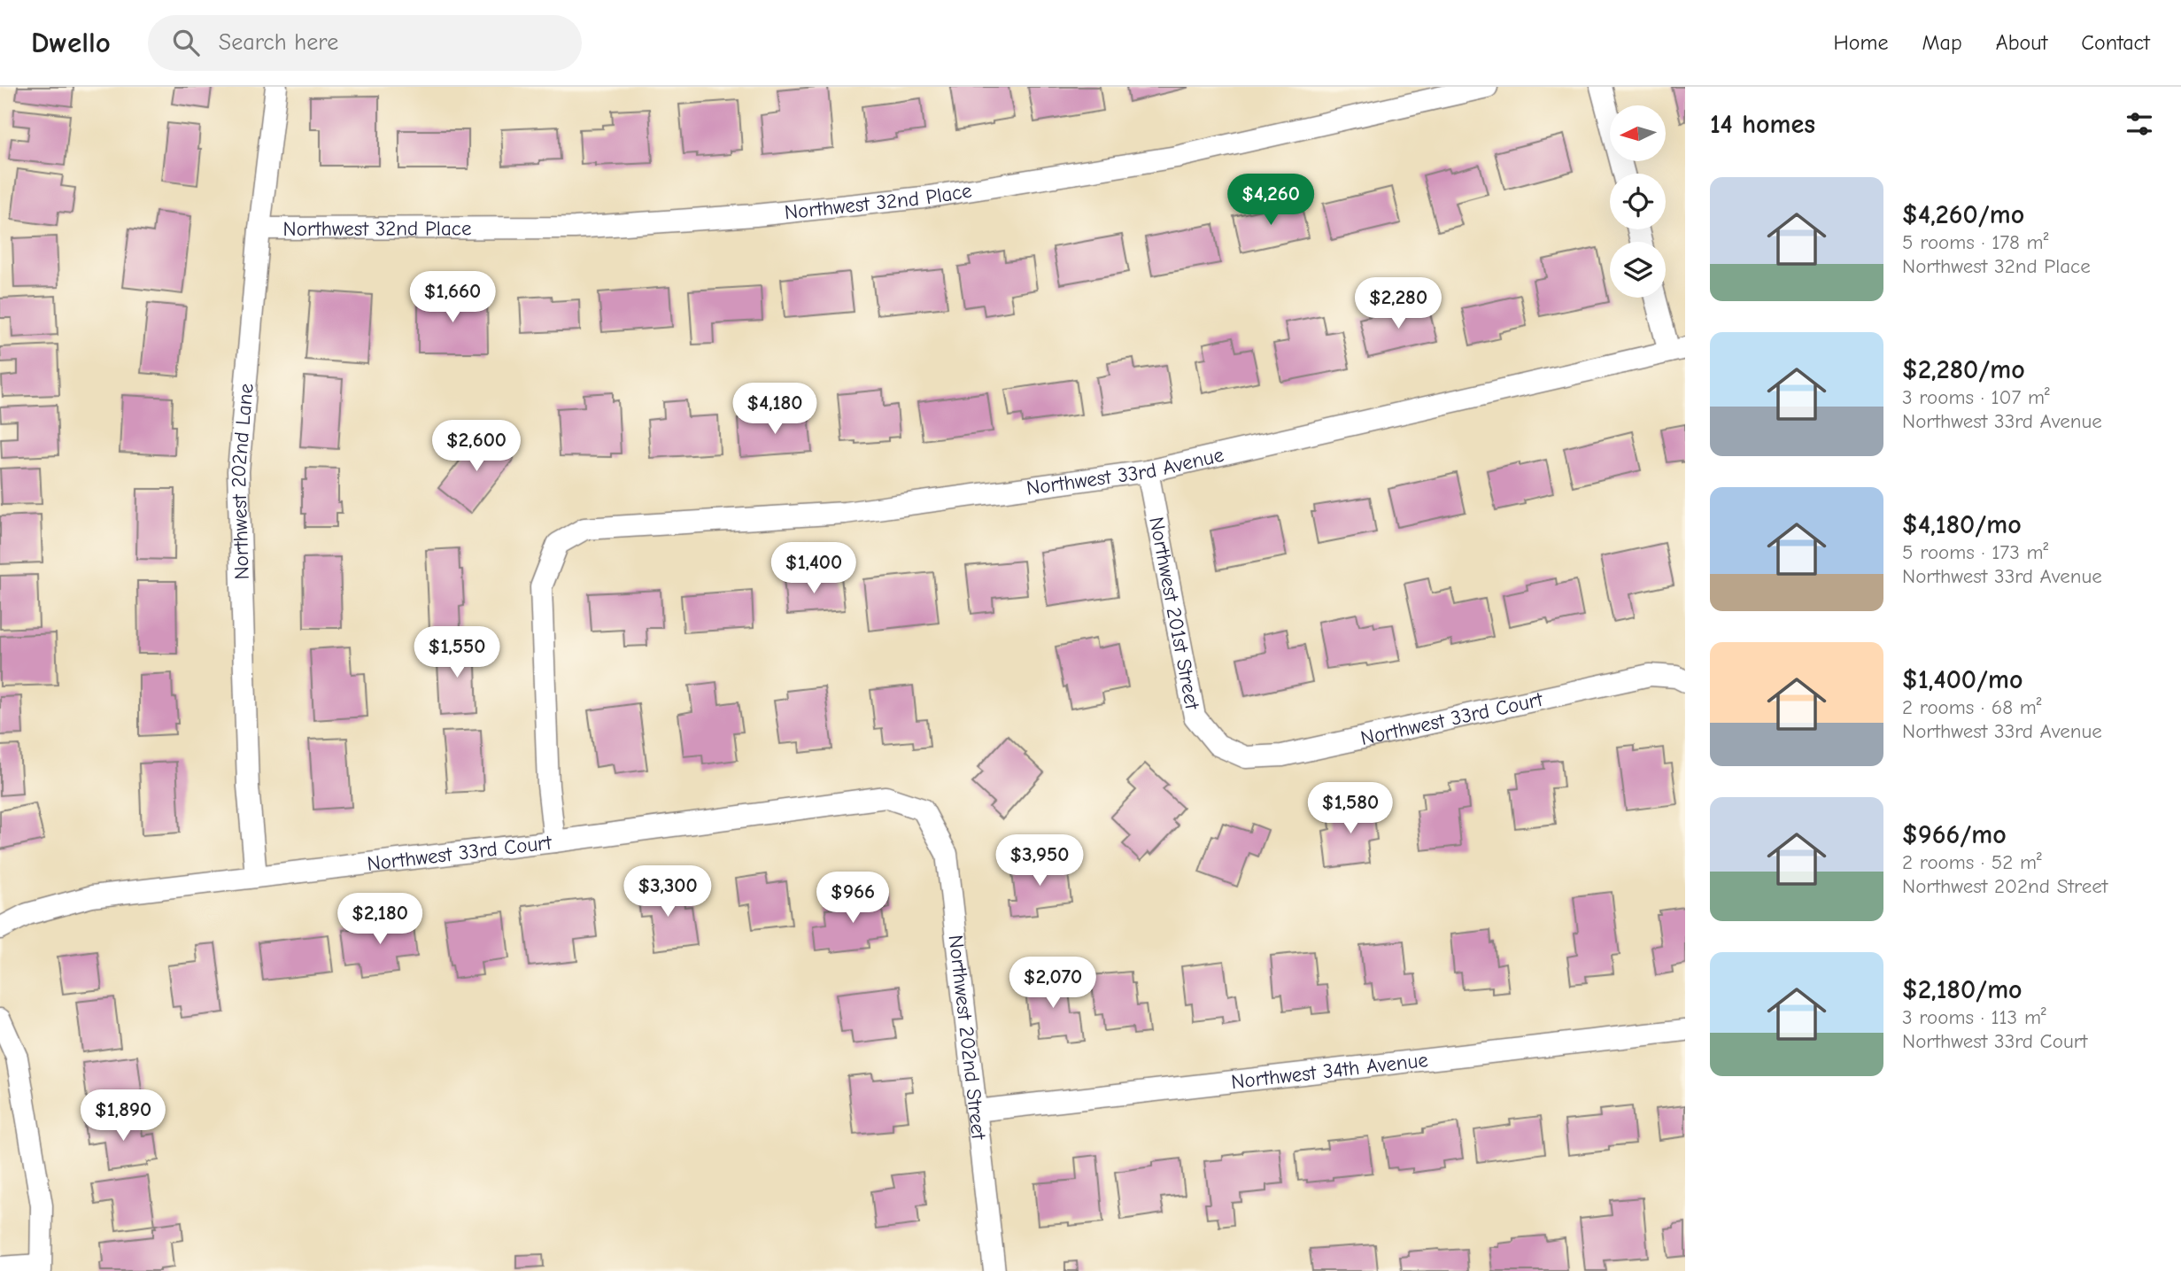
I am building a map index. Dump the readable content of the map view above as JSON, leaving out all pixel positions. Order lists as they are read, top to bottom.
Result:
{
  "streets": {
    "street": [
      "Northwest 32nd Place",
      "Northwest 33rd Avenue",
      "Northwest 202nd Lane",
      "Northwest 201st Street",
      "Northwest 33rd Court",
      "Northwest 202nd Street",
      "Northwest 34th Avenue"
    ]
  },
  "crossings": [
    ["Northwest 32nd Place", "Northwest 202nd Lane"],
    ["Northwest 33rd Avenue", "Northwest 201st Street"],
    ["Northwest 33rd Avenue", "Northwest 33rd Court"],
    ["Northwest 202nd Lane", "Northwest 33rd Court"],
    ["Northwest 201st Street", "Northwest 33rd Court"],
    ["Northwest 33rd Court", "Northwest 202nd Street"],
    ["Northwest 202nd Street", "Northwest 34th Avenue"]
  ],
  "north": "left",
  "page": {
    "header": "Dwello",
    "search": "Search here",
    "nav": [
      "Home",
      "Map",
      "About",
      "Contact"
    ],
    "heading": "14 homes",
    "list": [
      {
        "name": "$4,260/mo",
        "note": "5 rooms · 178 m² · Northwest 32nd Place"
      },
      {
        "name": "$2,280/mo",
        "note": "3 rooms · 107 m² · Northwest 33rd Avenue"
      },
      {
        "name": "$4,180/mo",
        "note": "5 rooms · 173 m² · Northwest 33rd Avenue"
      },
      {
        "name": "$1,400/mo",
        "note": "2 rooms · 68 m² · Northwest 33rd Avenue"
      },
      {
        "name": "$966/mo",
        "note": "2 rooms · 52 m² · Northwest 202nd Street"
      },
      {
        "name": "$2,180/mo",
        "note": "3 rooms · 113 m² · Northwest 33rd Court"
      }
    ],
    "price": [
      "$4,260",
      "$1,660",
      "$2,280",
      "$4,180",
      "$2,600",
      "$1,400",
      "$1,550",
      "$1,580",
      "$3,950",
      "$3,300",
      "$966",
      "$2,180",
      "$2,070",
      "$1,890"
    ]
  }
}
